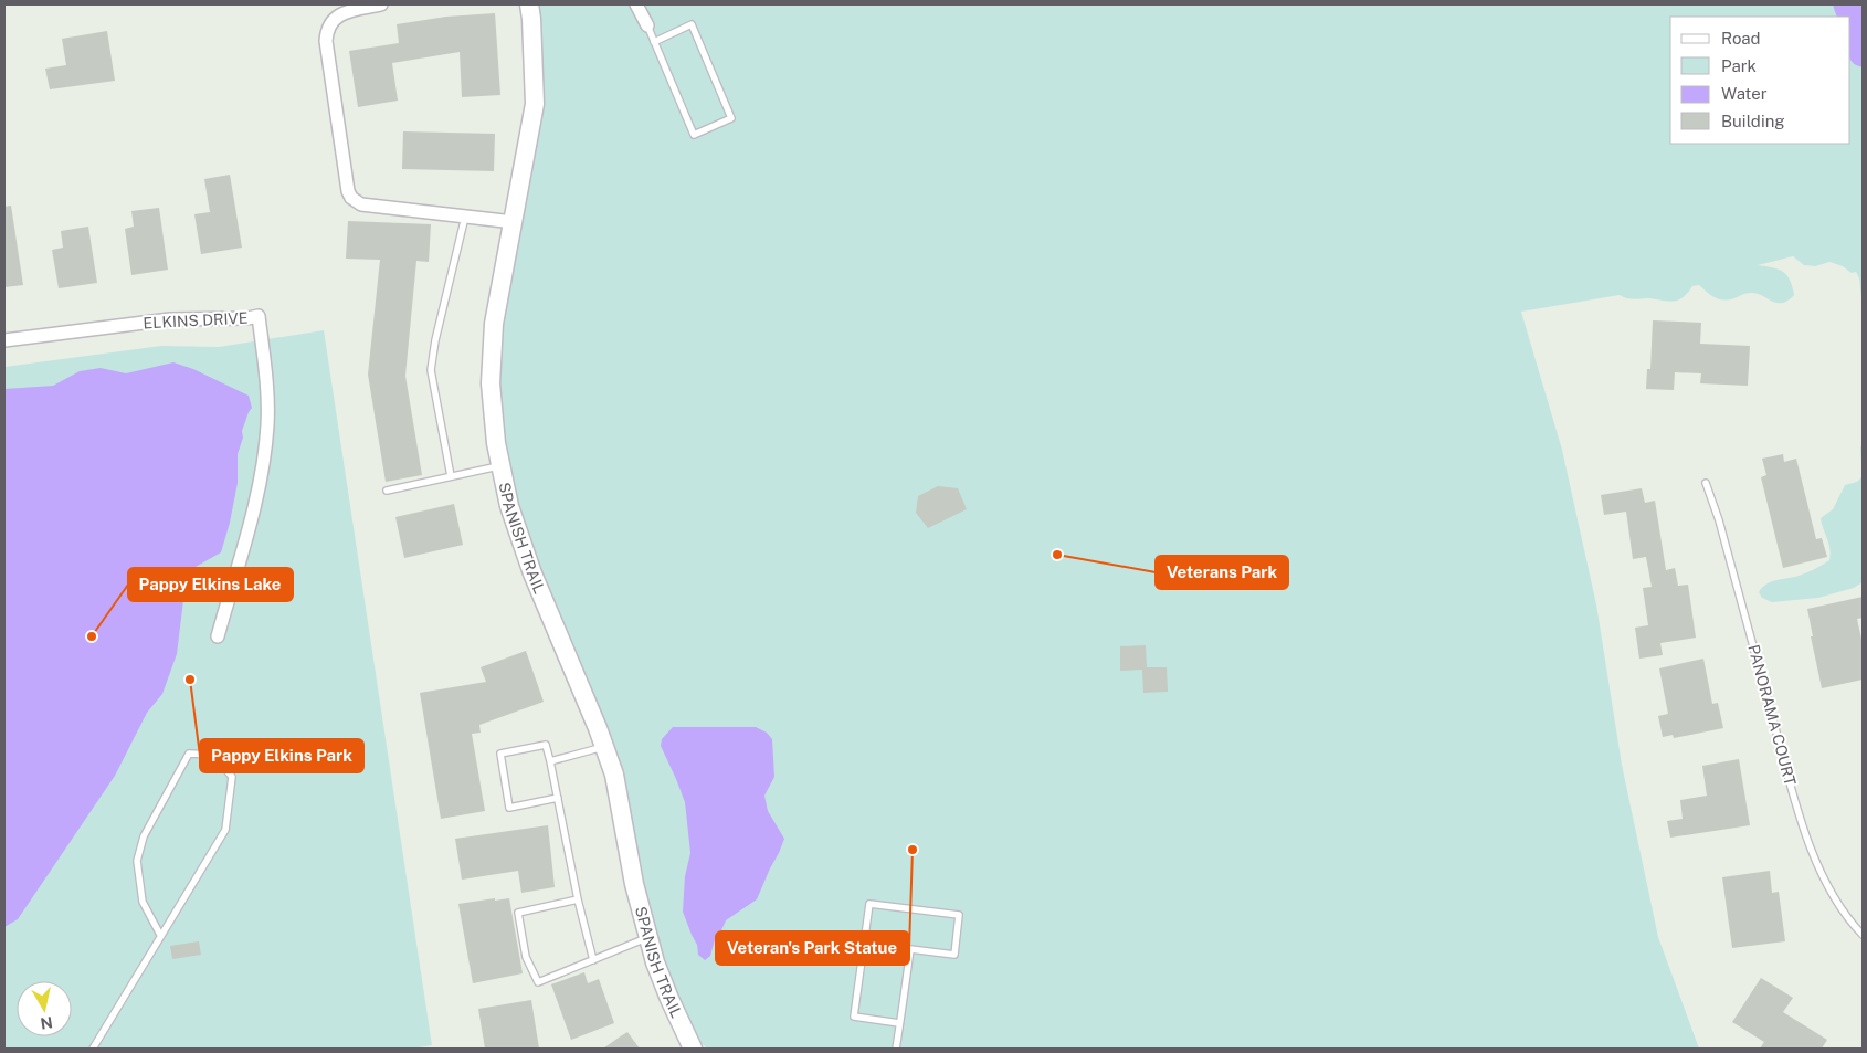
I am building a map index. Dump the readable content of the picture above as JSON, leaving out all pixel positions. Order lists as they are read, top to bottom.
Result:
{
  "streets": {
    "street": ["ELKINS DRIVE", "SPANISH TRAIL"],
    "lane": ["PANORAMA COURT"]
  },
  "places": [
    "Veterans Park",
    "Pappy Elkins Lake",
    "Pappy Elkins Park",
    "Veteran's Park Statue"
  ],
  "legend": [
    "Road",
    "Park",
    "Water",
    "Building"
  ],
  "north": "bottom"
}
